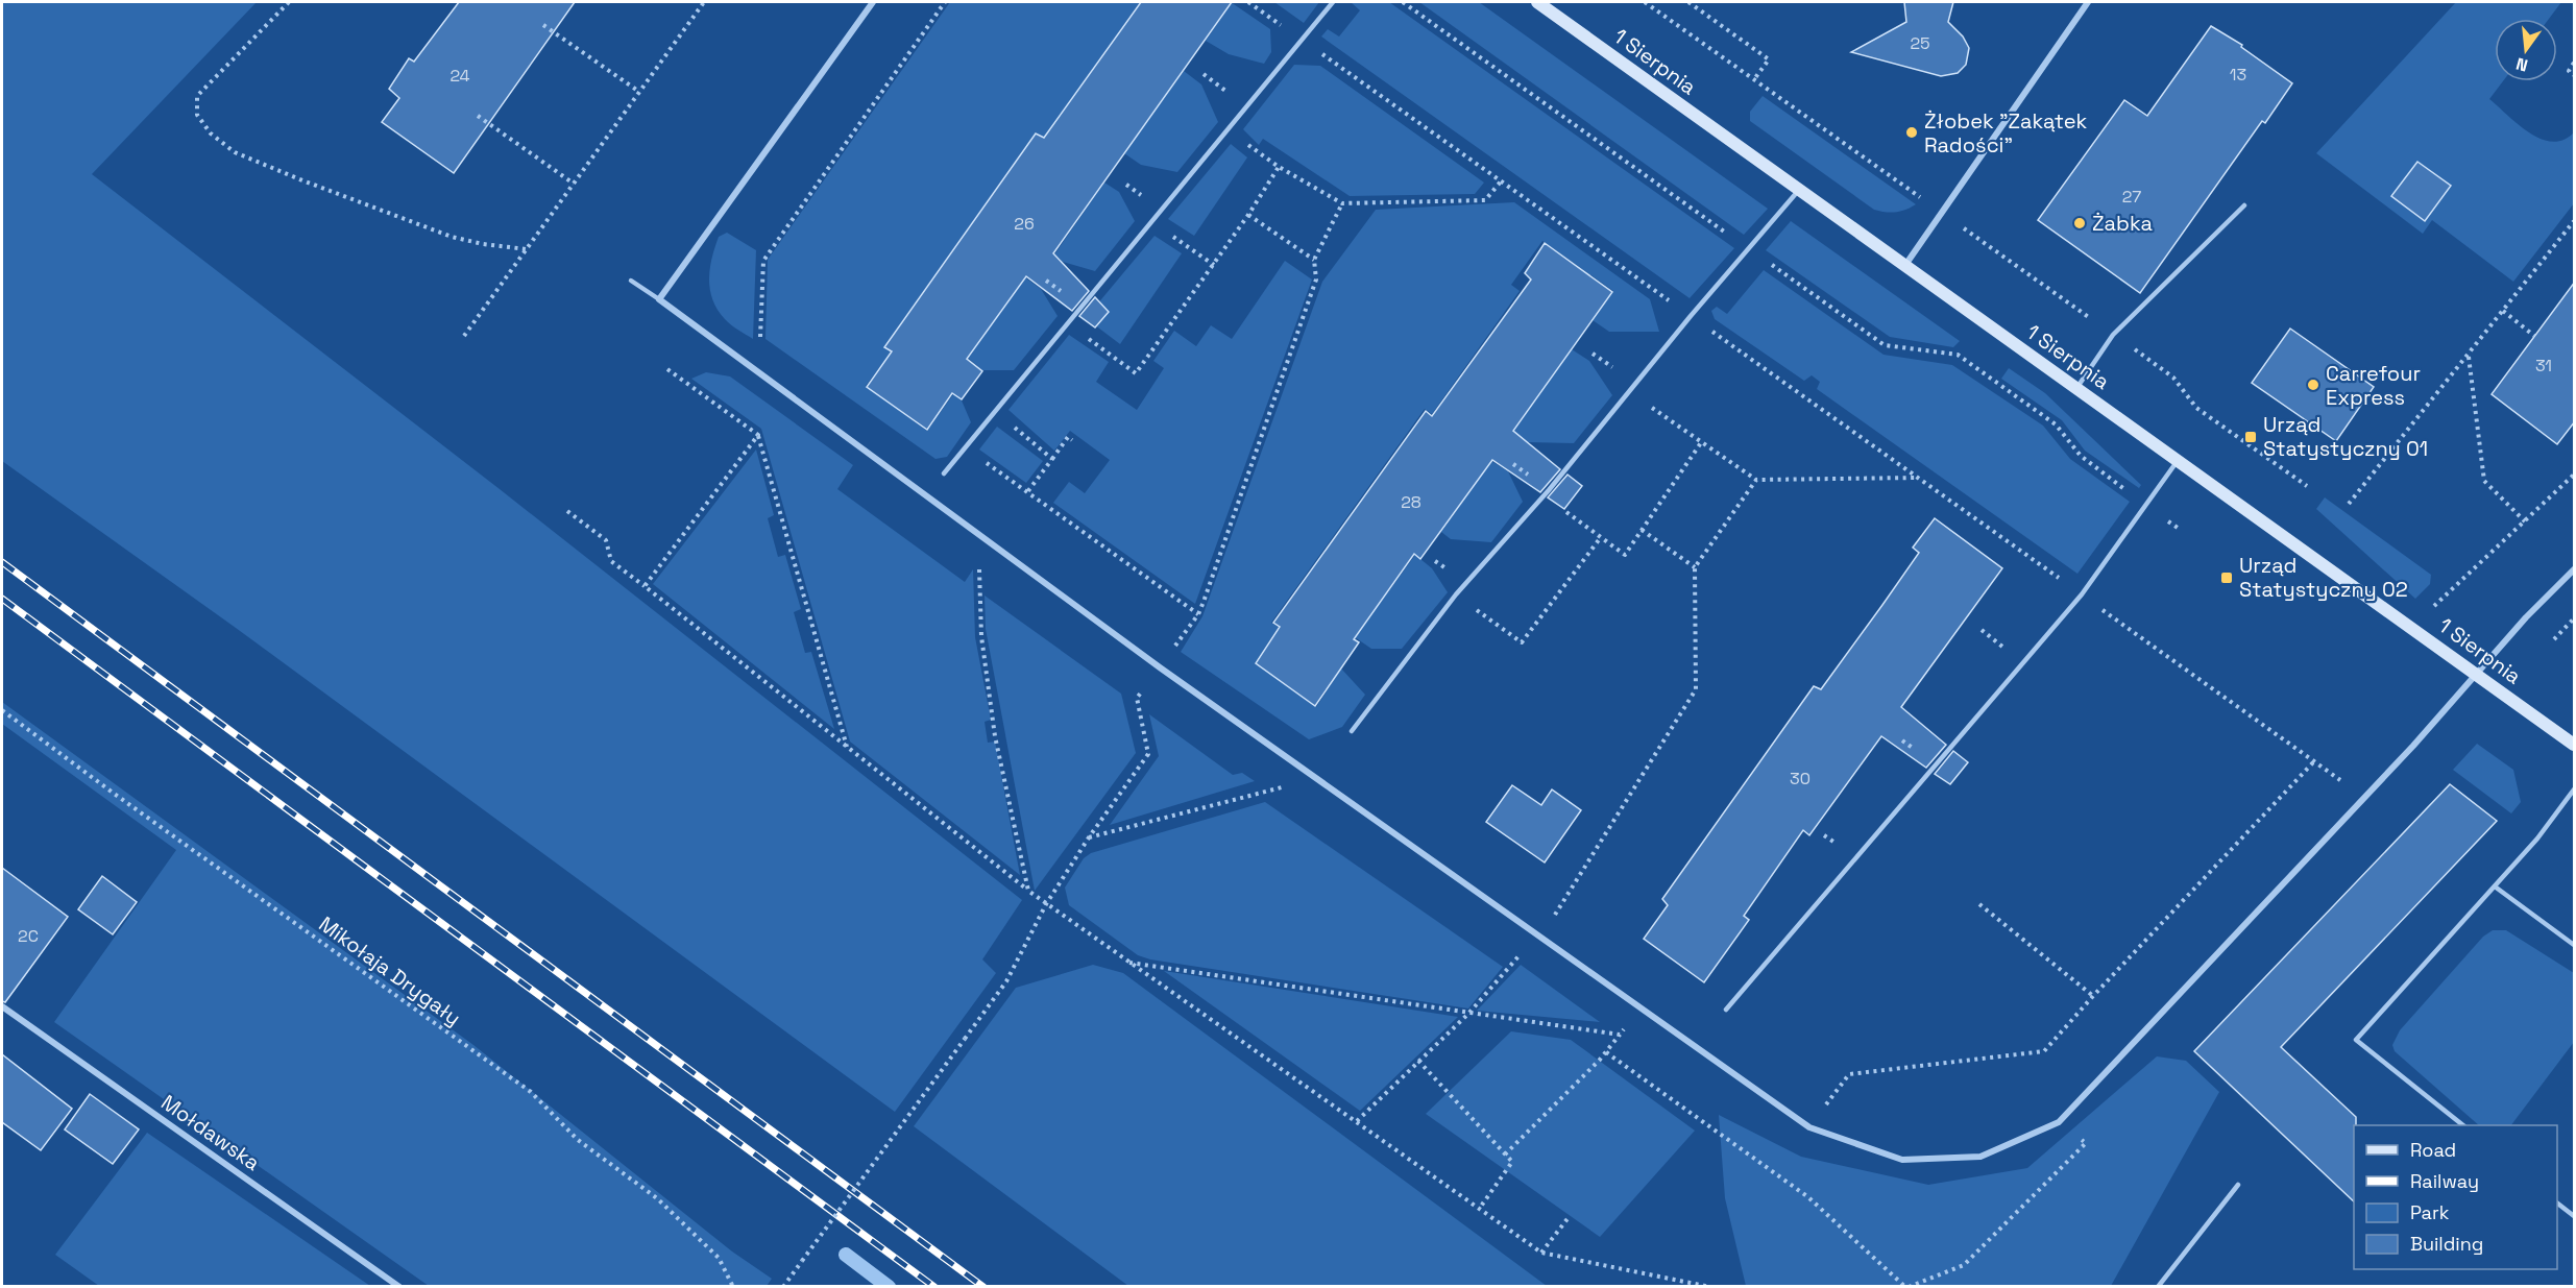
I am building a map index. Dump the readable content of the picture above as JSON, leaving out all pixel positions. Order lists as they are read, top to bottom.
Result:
{
  "streets": {
    "street": ["1 Sierpnia", "Mołdawska"],
    "path": ["Mikołaja Drygały"]
  },
  "places": {
    "other": ["Żłobek \"Zakątek Radości\"", "Żabka", "Carrefour Express"],
    "transit": ["Urząd Statystyczny 01", "Urząd Statystyczny 02"]
  },
  "house_numbers": [
    "25",
    "13",
    "24",
    "27",
    "26",
    "31",
    "28",
    "30",
    "2C"
  ],
  "legend": [
    "Road",
    "Railway",
    "Park",
    "Building"
  ],
  "north": "bottom"
}
